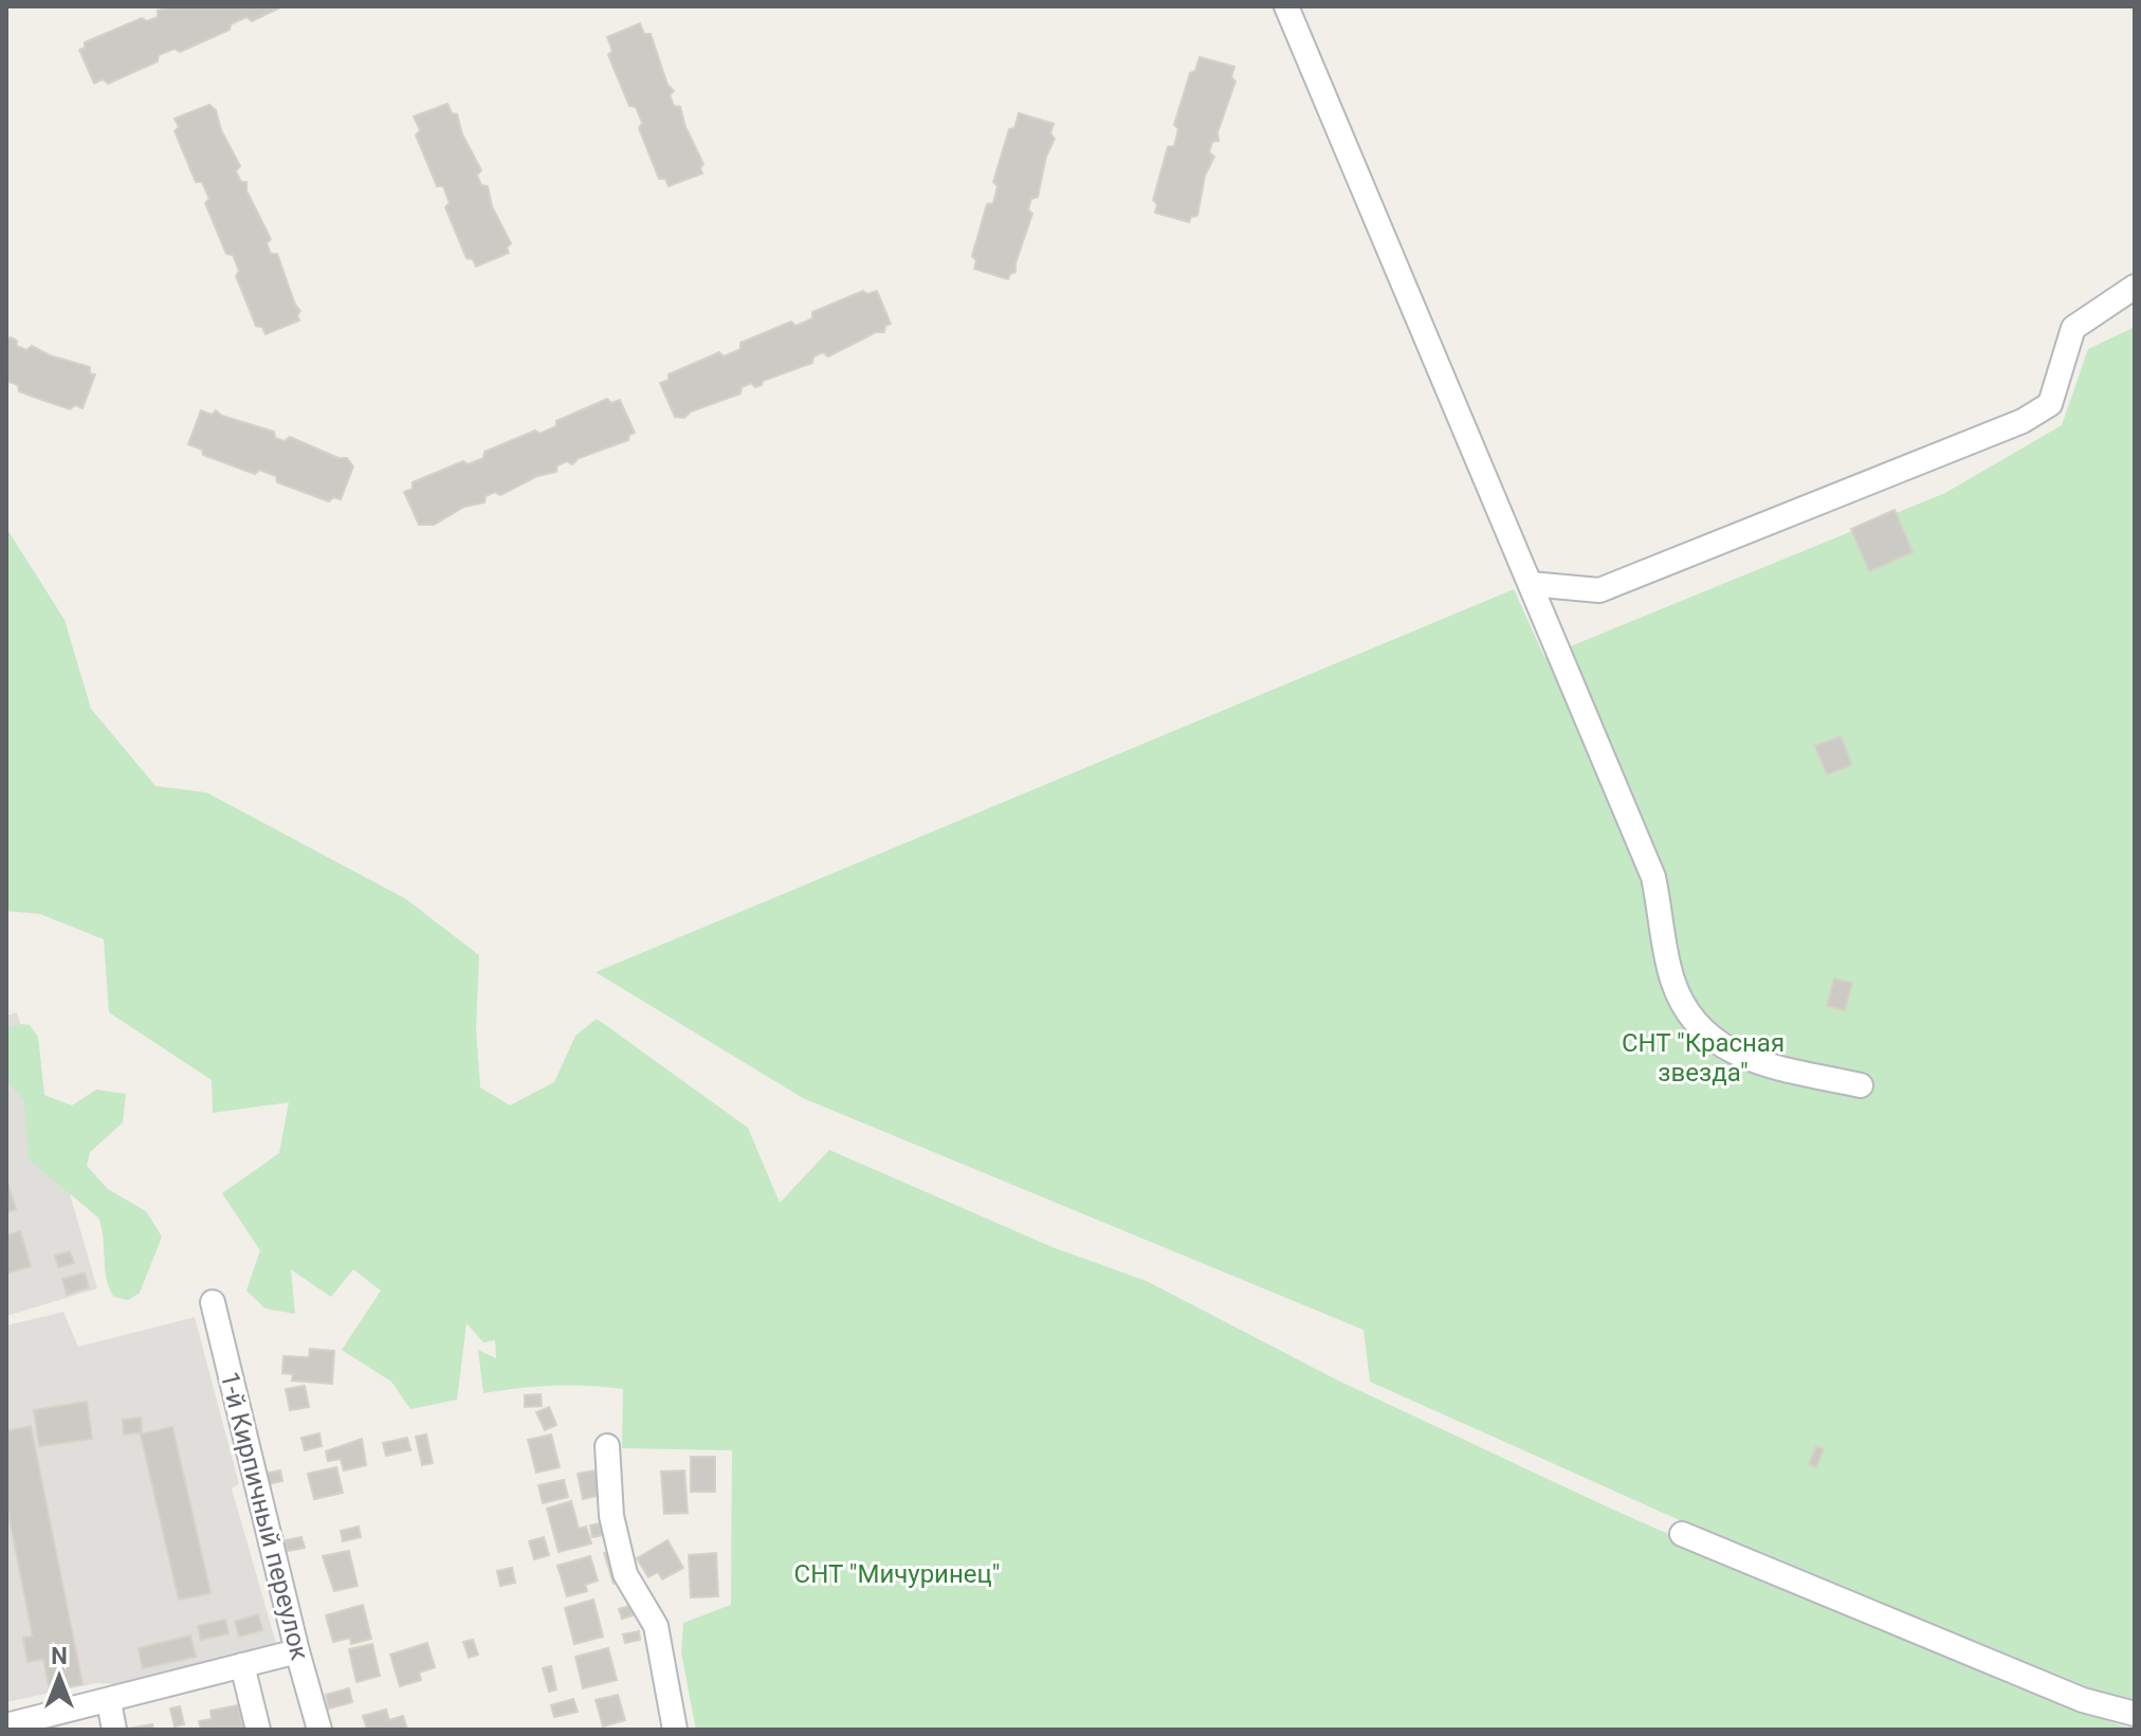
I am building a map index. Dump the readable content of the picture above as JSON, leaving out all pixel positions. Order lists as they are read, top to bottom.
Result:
{
  "streets": {
    "street": ["1-й Кирпичный переулок"]
  },
  "parks": ["СНТ \"Красная звезда\"", "СНТ \"Мичуринец\""],
  "north": "top"
}
